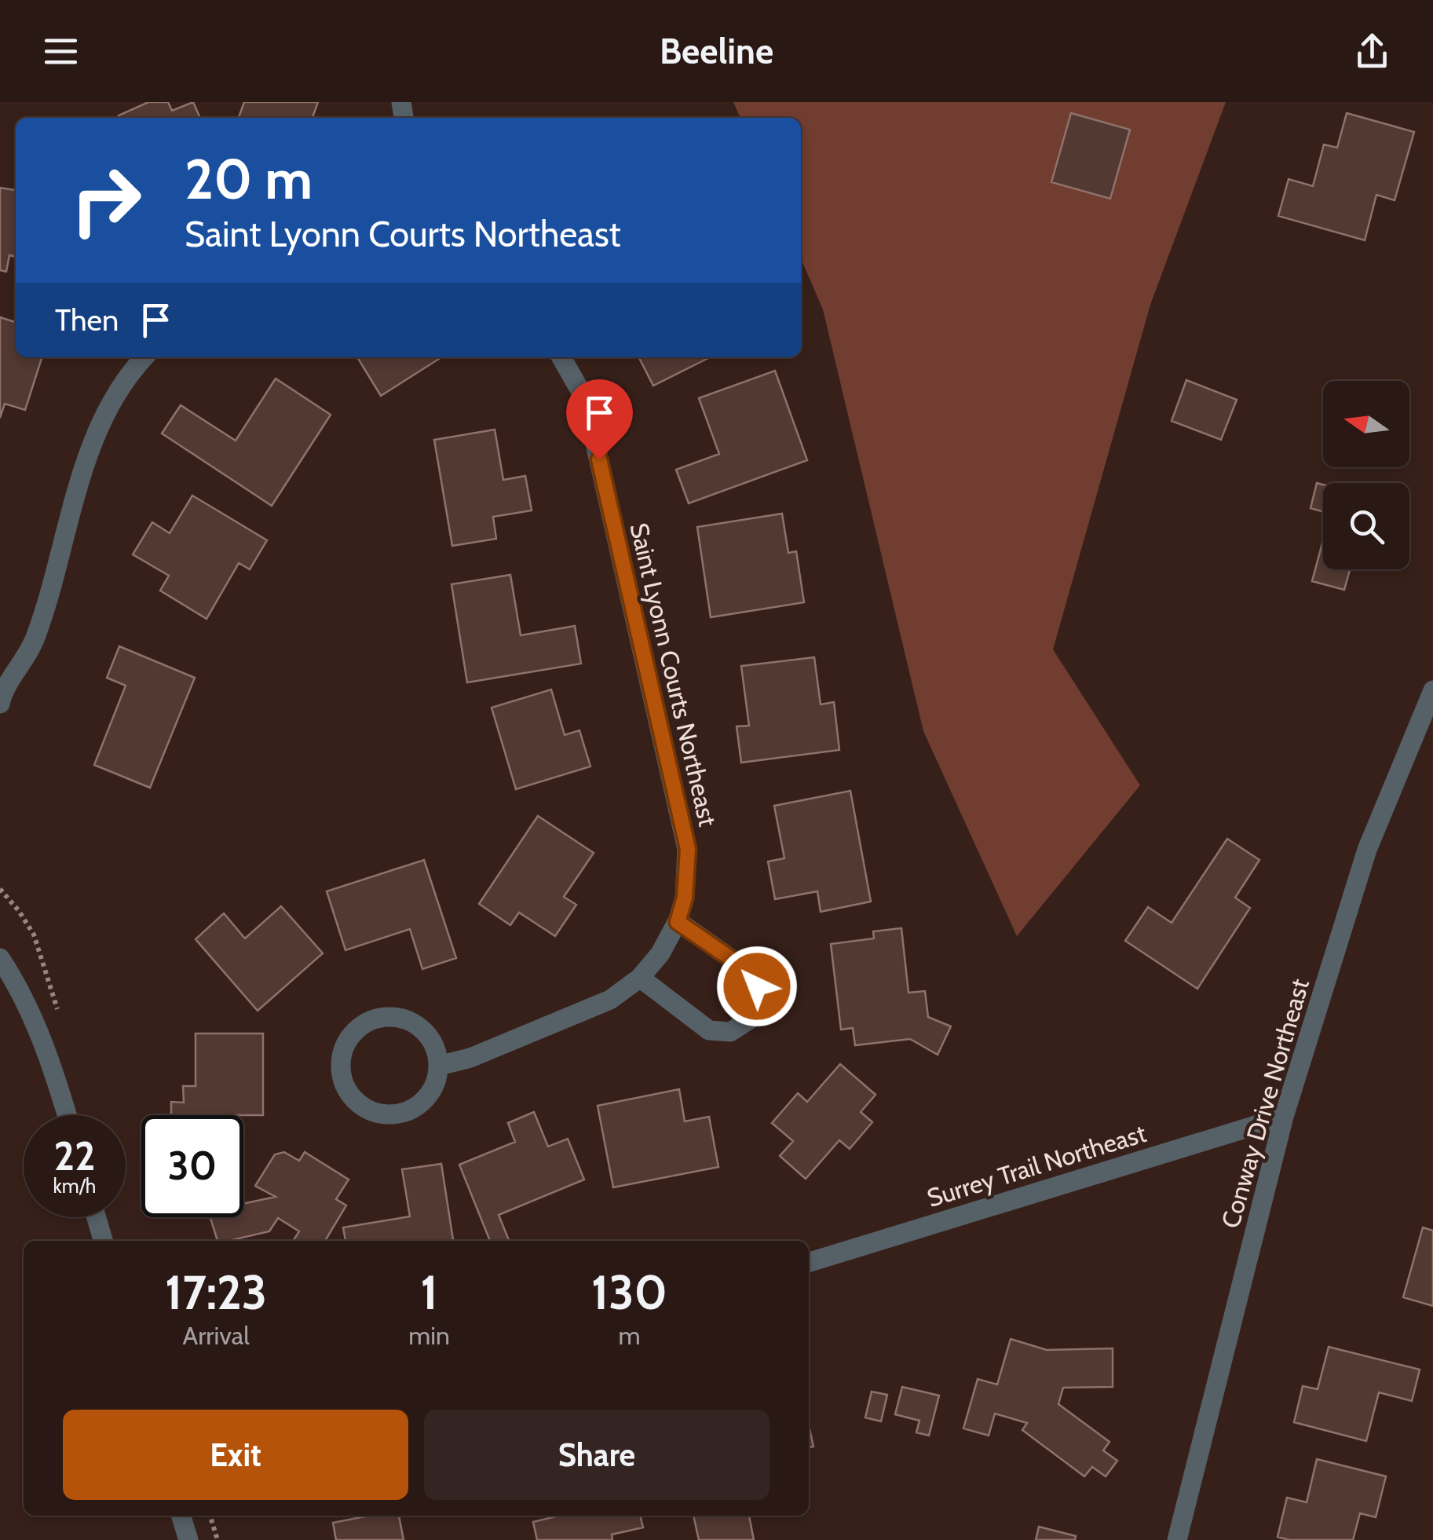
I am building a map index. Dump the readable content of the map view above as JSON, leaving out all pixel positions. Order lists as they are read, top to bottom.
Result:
{
  "streets": {
    "street": ["Saint Lyonn Courts Northeast", "Conway Drive Northeast", "Surrey Trail Northeast"]
  },
  "crossings": [
    ["Conway Drive Northeast", "Surrey Trail Northeast"]
  ],
  "north": "left",
  "page": {
    "header": "Beeline",
    "turn": ["20 m", "Saint Lyonn Courts Northeast"],
    "then": "Then",
    "speed": "22 km/h",
    "limit": "30",
    "eta": [
      "17:23",
      "Arrival",
      "1",
      "min",
      "130",
      "m"
    ],
    "buttons": ["Exit", "Share"]
  }
}
